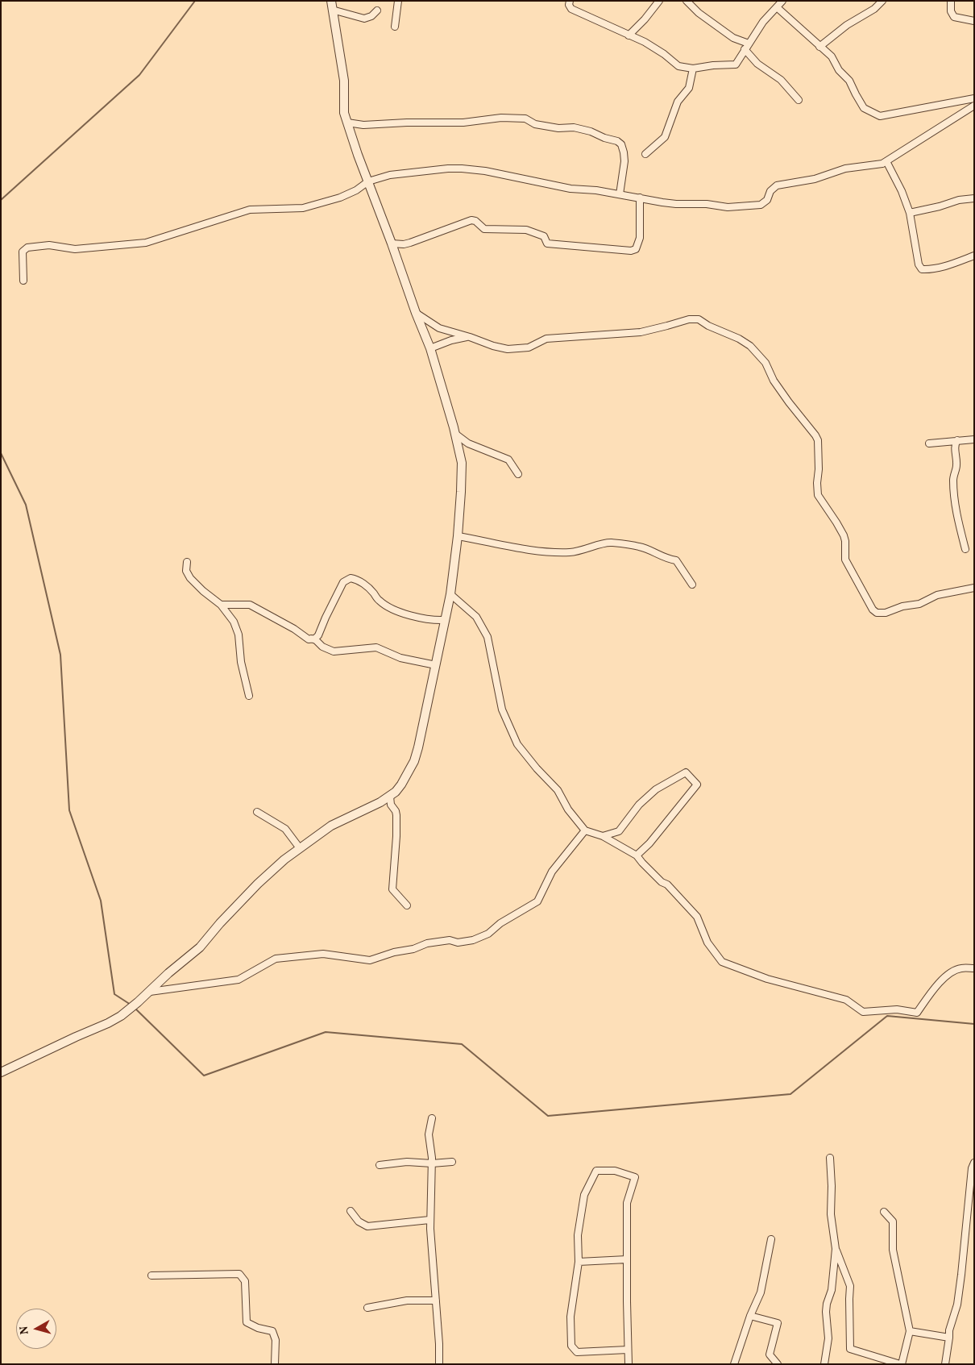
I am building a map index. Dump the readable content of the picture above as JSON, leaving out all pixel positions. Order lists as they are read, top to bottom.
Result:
{
  "north": "left"
}
